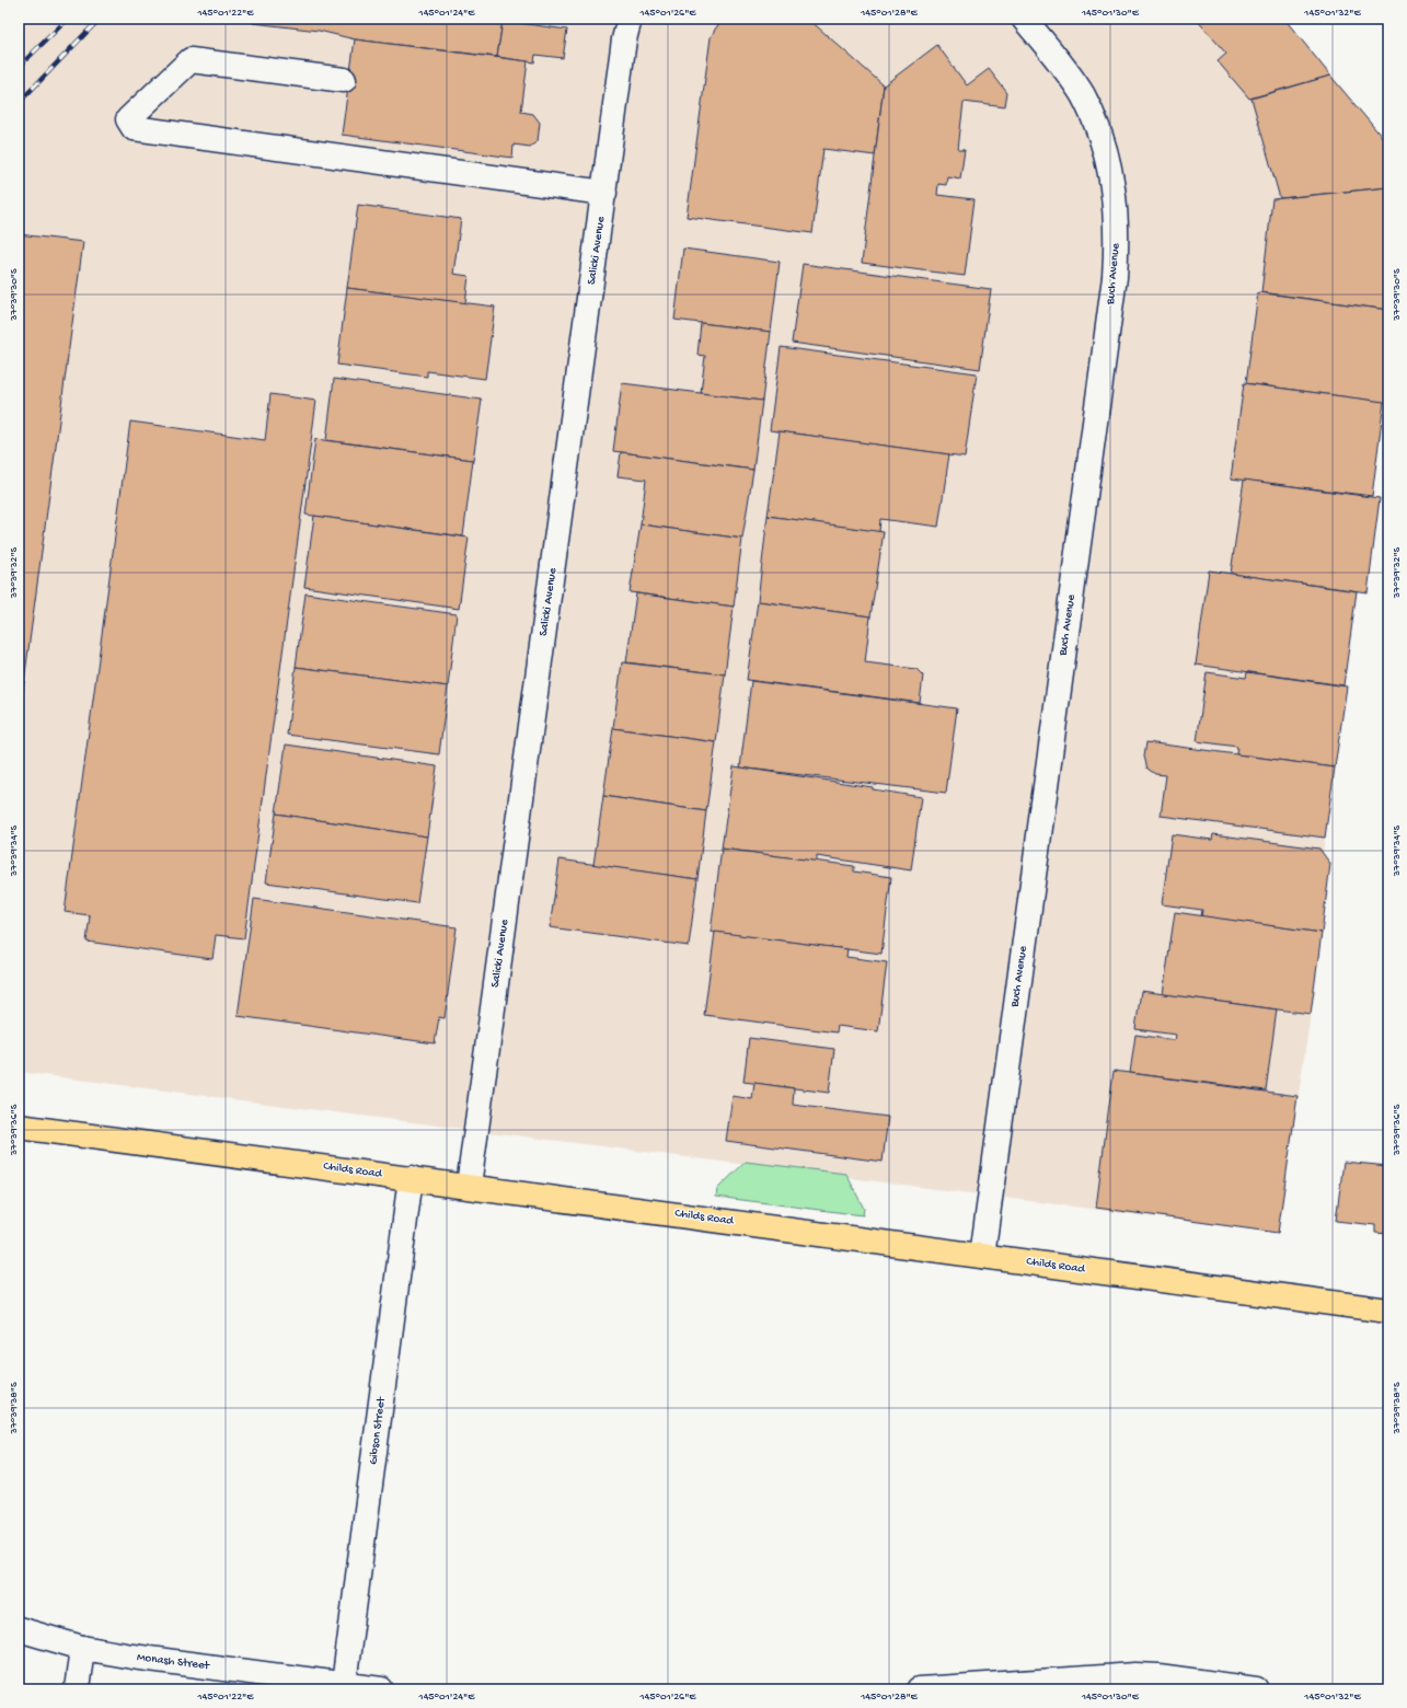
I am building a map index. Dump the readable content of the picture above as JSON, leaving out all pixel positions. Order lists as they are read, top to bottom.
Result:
{
  "streets": {
    "main road": ["Childs Road"],
    "street": [
      "Salicki Avenue",
      "Buch Avenue",
      "Gibson Street",
      "Monash Street"
    ]
  },
  "crossings": [
    ["Salicki Avenue", "Childs Road"],
    ["Buch Avenue", "Childs Road"],
    ["Childs Road", "Gibson Street"],
    ["Gibson Street", "Monash Street"]
  ],
  "coordinates": [
    "145°01'22\"E",
    "145°01'24\"E",
    "145°01'26\"E",
    "145°01'28\"E",
    "145°01'30\"E",
    "145°01'32\"E",
    "37°39'30\"S",
    "37°39'32\"S",
    "37°39'34\"S",
    "37°39'36\"S",
    "37°39'38\"S"
  ]
}
